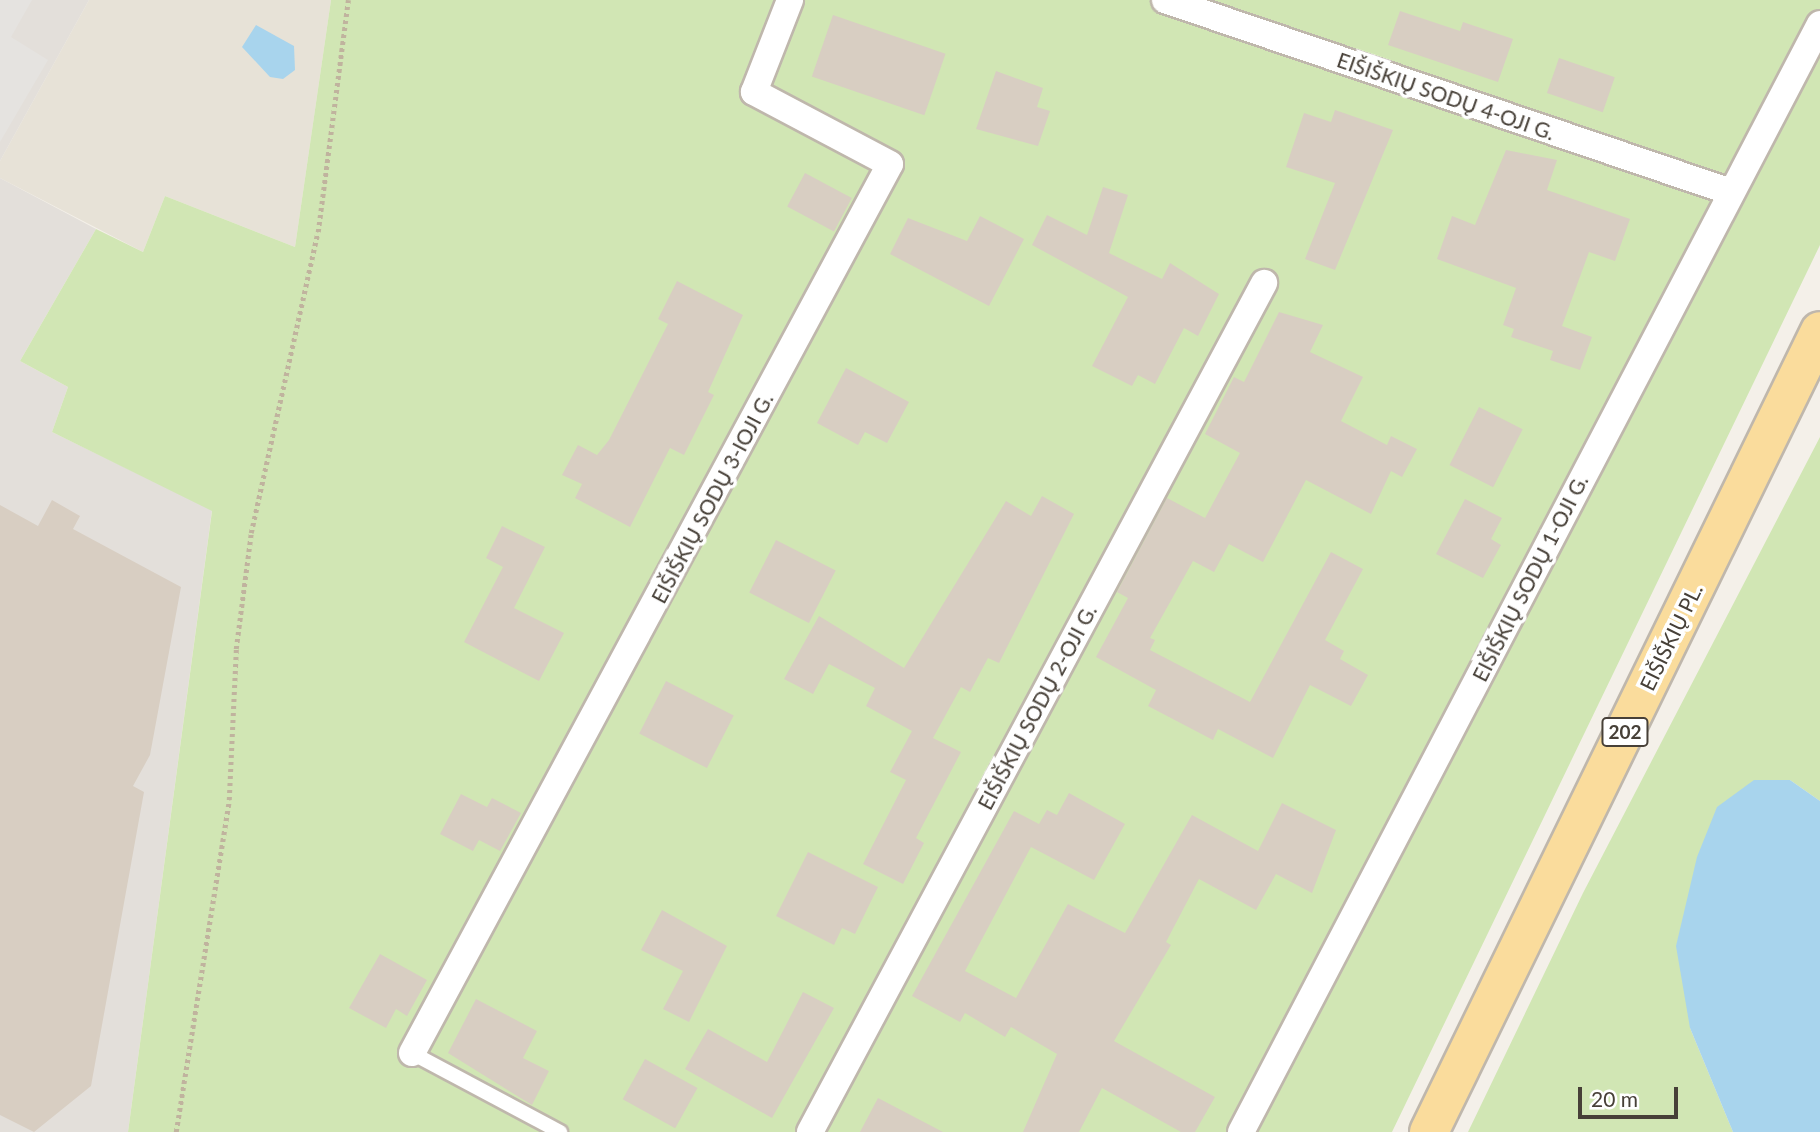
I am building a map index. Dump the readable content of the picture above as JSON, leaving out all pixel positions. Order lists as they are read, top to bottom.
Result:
{
  "streets": {
    "main road": ["EIŠIŠKIŲ PL.", "202"],
    "street": [
      "EIŠIŠKIŲ SODŲ 4-OJI G.",
      "EIŠIŠKIŲ SODŲ 3-IOJI G.",
      "EIŠIŠKIŲ SODŲ 1-OJI G.",
      "EIŠIŠKIŲ SODŲ 2-OJI G."
    ]
  },
  "crossings": [
    ["EIŠIŠKIŲ SODŲ 4-OJI G.", "EIŠIŠKIŲ SODŲ 1-OJI G."]
  ],
  "scale_bar": "20 m"
}
